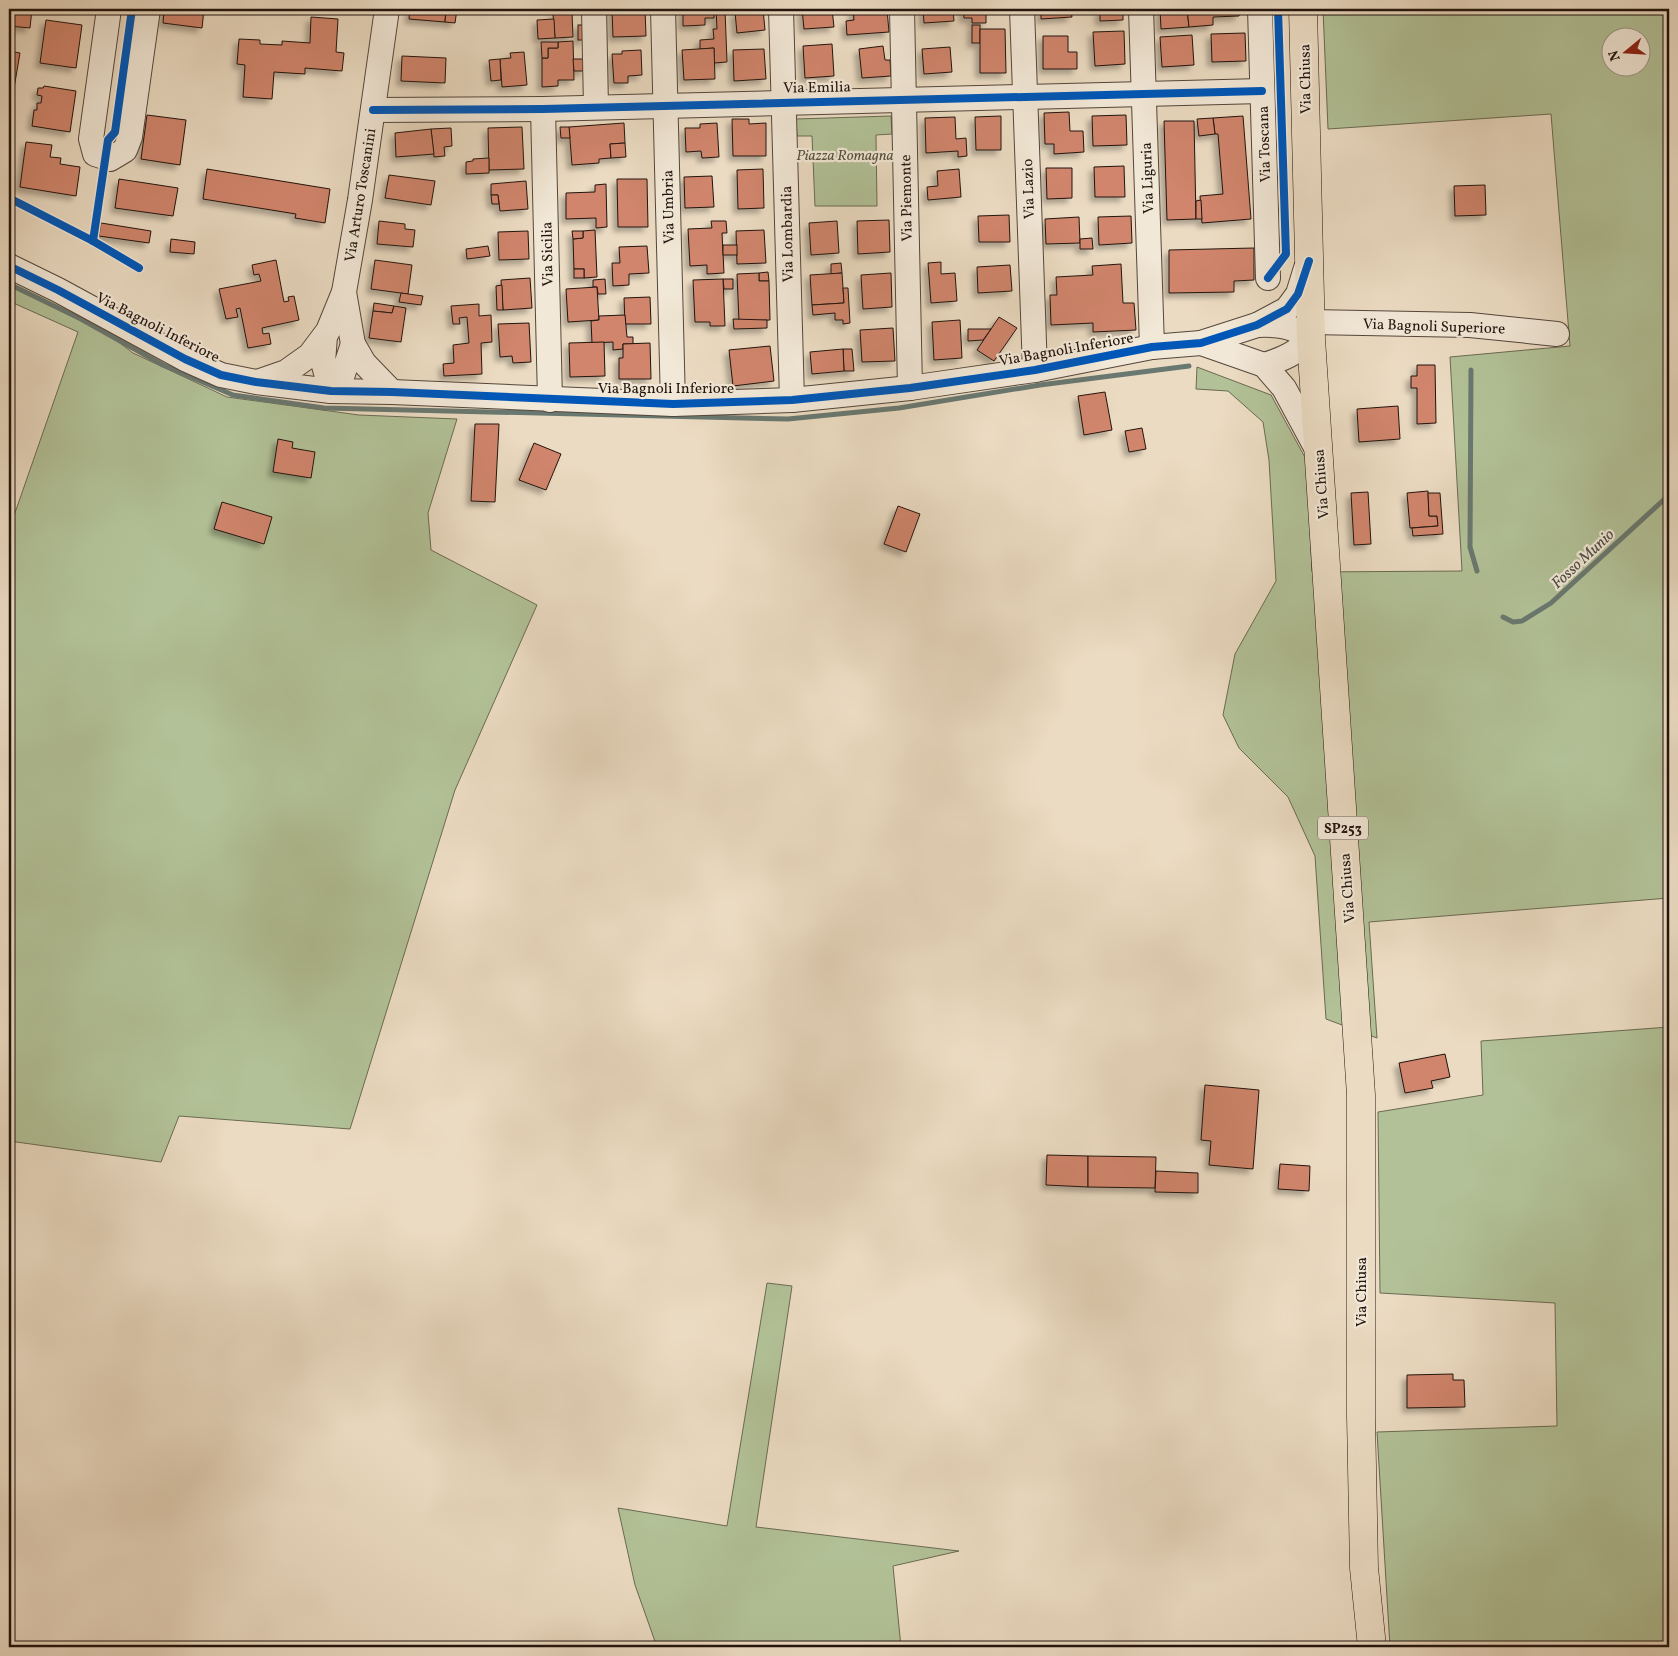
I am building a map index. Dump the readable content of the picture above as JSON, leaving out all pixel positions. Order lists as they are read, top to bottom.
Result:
{
  "streets": {
    "main road": ["Via Chiusa", "SP253"],
    "street": [
      "Via Emilia",
      "Via Toscana",
      "Via Liguria",
      "Via Lazio",
      "Via Arturo Toscanini",
      "Via Piemonte",
      "Via Umbria",
      "Via Lombardia",
      "Via Sicilia",
      "Via Bagnoli Superiore",
      "Via Bagnoli Inferiore"
    ]
  },
  "crossings": [
    ["Via Chiusa", "Via Bagnoli Superiore"],
    ["Via Chiusa", "Via Bagnoli Inferiore"],
    ["Via Emilia", "Via Toscana"],
    ["Via Emilia", "Via Liguria"],
    ["Via Emilia", "Via Lazio"],
    ["Via Emilia", "Via Arturo Toscanini"],
    ["Via Emilia", "Via Piemonte"],
    ["Via Emilia", "Via Umbria"],
    ["Via Emilia", "Via Lombardia"],
    ["Via Emilia", "Via Sicilia"],
    ["Via Liguria", "Via Bagnoli Inferiore"],
    ["Via Lazio", "Via Bagnoli Inferiore"],
    ["Via Arturo Toscanini", "Via Bagnoli Inferiore"],
    ["Via Piemonte", "Via Bagnoli Inferiore"],
    ["Via Umbria", "Via Bagnoli Inferiore"],
    ["Via Lombardia", "Via Bagnoli Inferiore"],
    ["Via Sicilia", "Via Bagnoli Inferiore"],
    ["Via Bagnoli Superiore", "Via Bagnoli Inferiore"]
  ],
  "water": ["Fosso Munio"],
  "parks": ["Piazza Romagna"],
  "north": "left"
}
